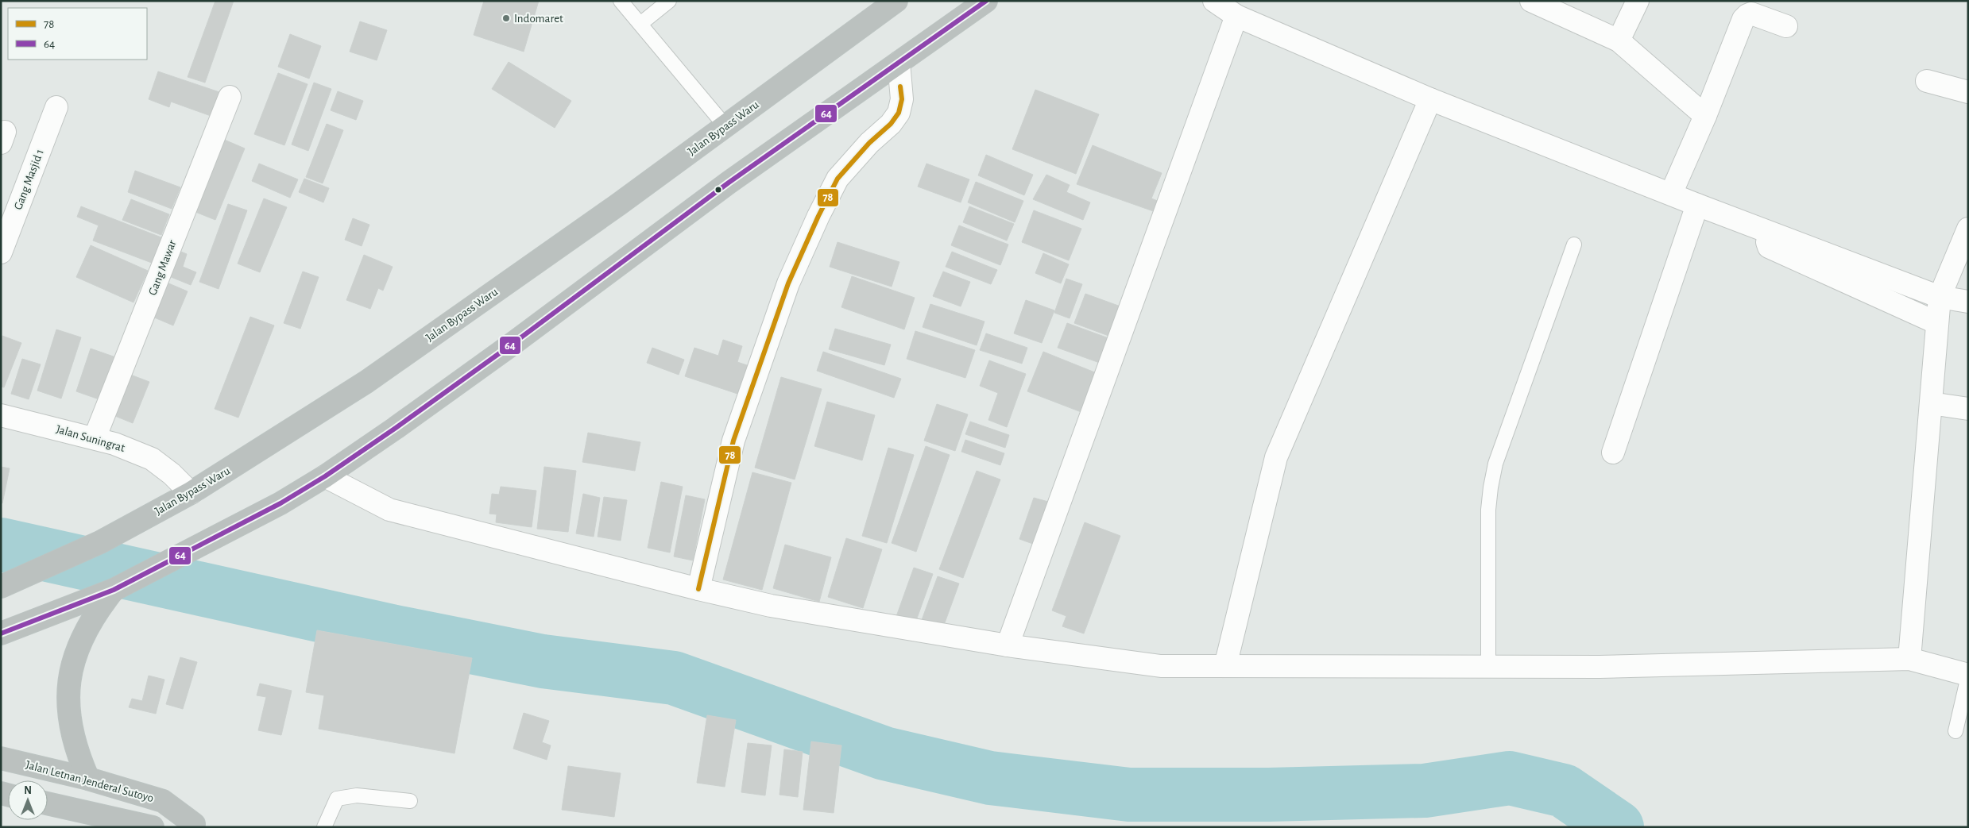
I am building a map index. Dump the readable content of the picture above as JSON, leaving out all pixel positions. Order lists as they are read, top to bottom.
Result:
{
  "streets": {
    "highway": ["Jalan Bypass Waru", "Jalan Letnan Jenderal Sutoyo"],
    "street": ["Gang Masjid 1", "Gang Mawar", "Jalan Suningrat"]
  },
  "crossings": [
    ["Jalan Bypass Waru", "Jalan Suningrat"],
    ["Gang Mawar", "Jalan Suningrat"]
  ],
  "places": ["Indomaret"],
  "lines": ["transit line 64", "transit line 78"],
  "legend": ["78", "64"],
  "north": "top"
}
